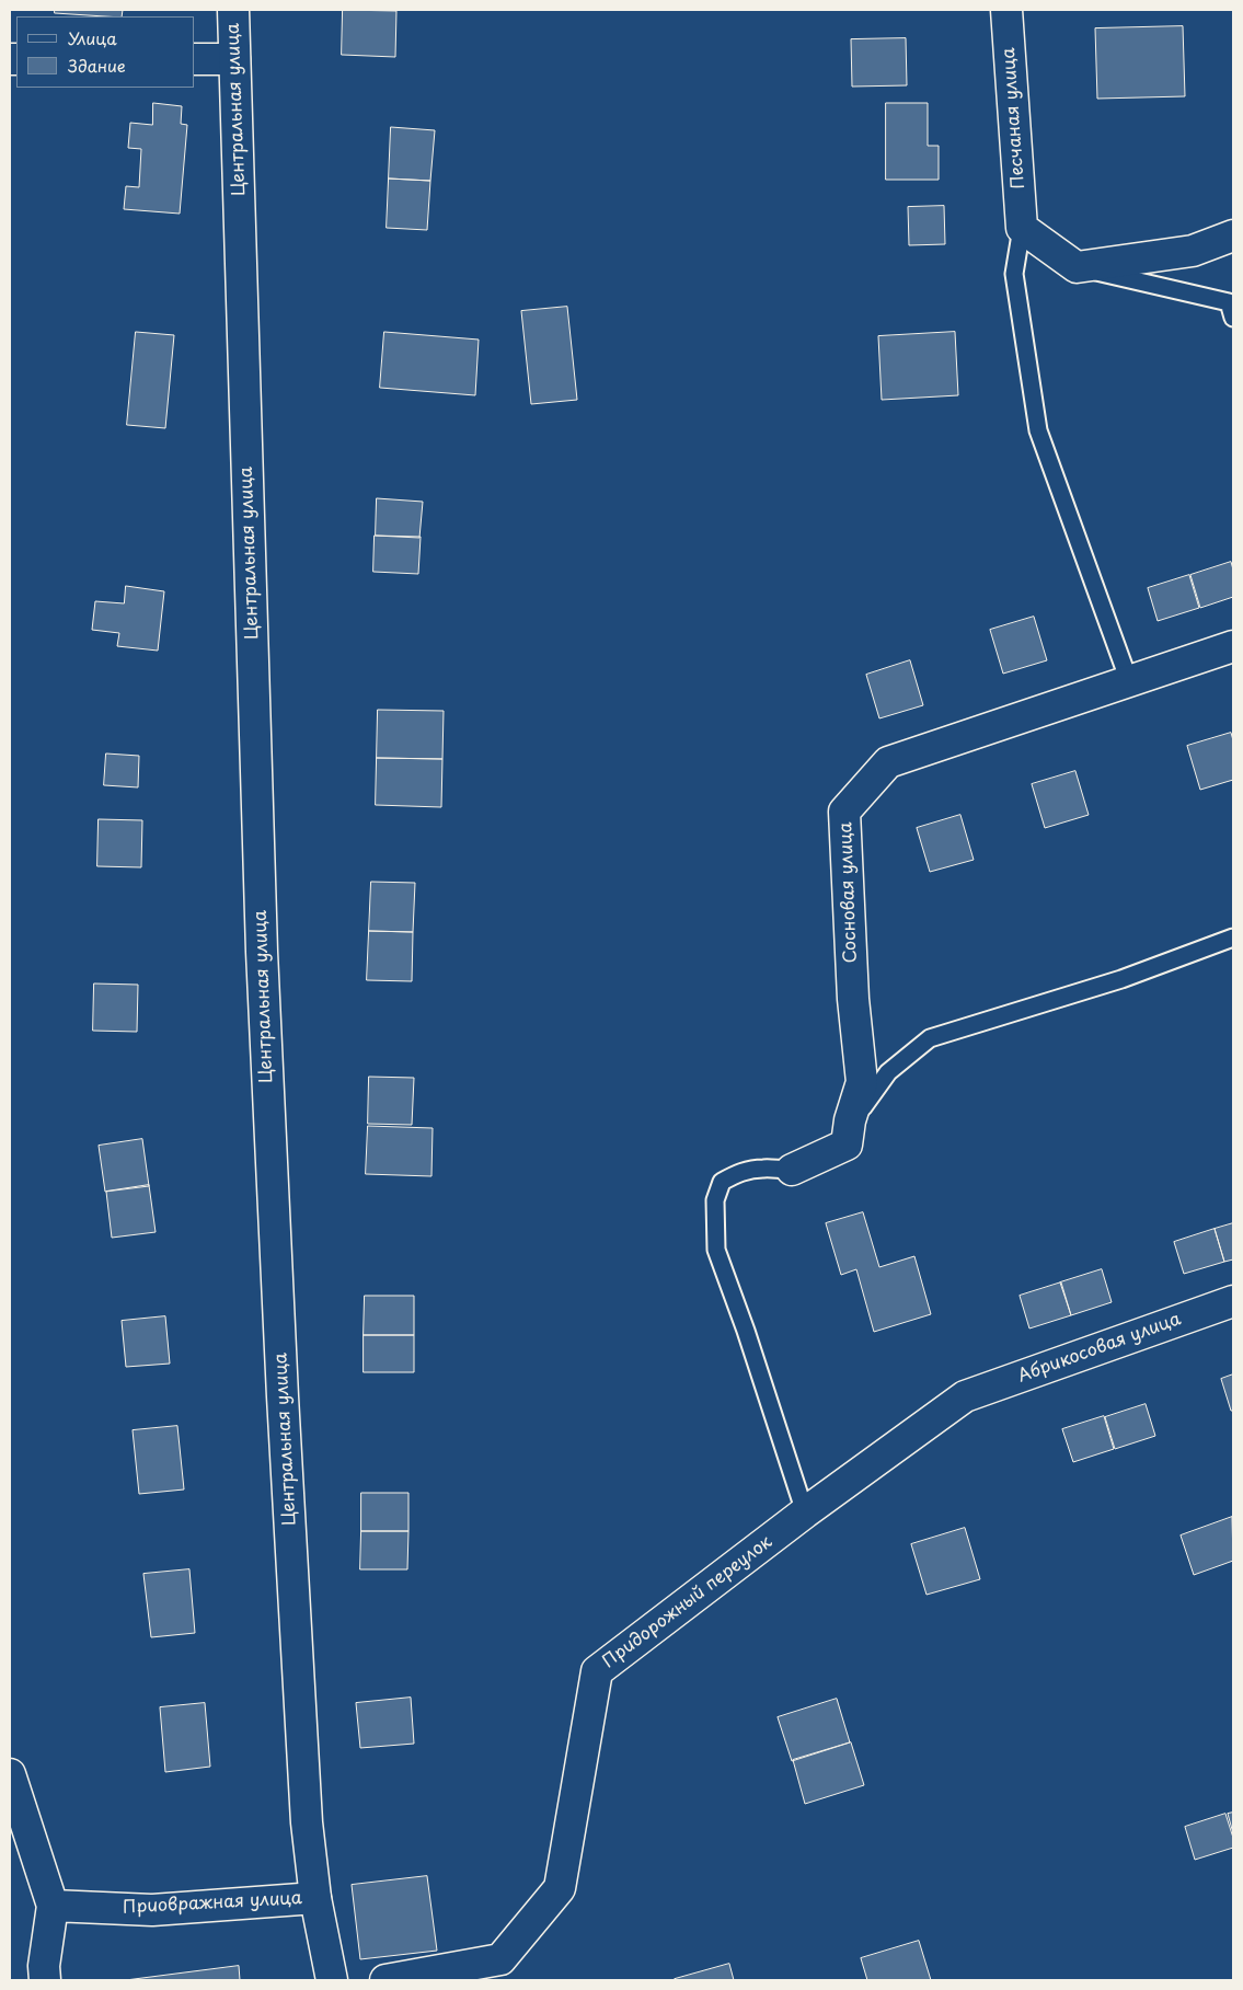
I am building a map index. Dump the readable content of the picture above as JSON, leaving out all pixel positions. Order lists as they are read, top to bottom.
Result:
{
  "streets": {
    "street": [
      "Центральная улица",
      "Песчаная улица",
      "Сосновая улица",
      "Абрикосовая улица",
      "Придорожный переулок",
      "Приовражная улица"
    ]
  },
  "crossings": [
    ["Центральная улица", "Приовражная улица"],
    ["Абрикосовая улица", "Придорожный переулок"]
  ],
  "legend": ["Улица", "Здание"]
}
